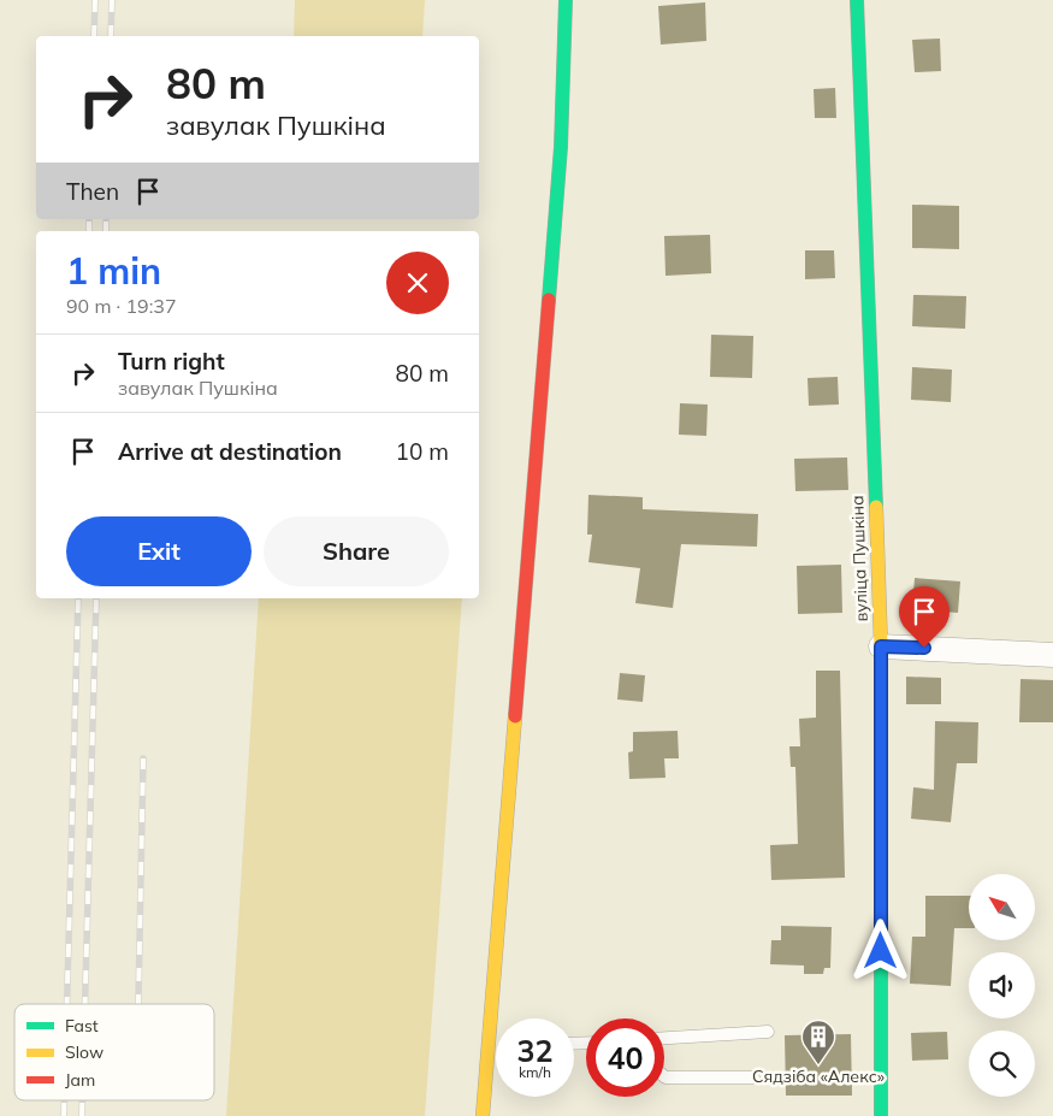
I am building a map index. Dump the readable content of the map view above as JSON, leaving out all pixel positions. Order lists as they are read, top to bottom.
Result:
{
  "streets": {
    "street": ["вуліца Пушкіна"]
  },
  "places": {
    "building": ["Сядзіба «Алекс»"]
  },
  "legend": ["Fast", "Slow", "Jam"],
  "north": "top left",
  "page": {
    "turn": ["80 m", "завулак Пушкіна"],
    "then": "Then",
    "heading": ["1 min", "90 m · 19:37"],
    "list": [
      {
        "name": "Turn right",
        "note": "завулак Пушкіна",
        "value": "80 m"
      },
      {
        "name": "Arrive at destination",
        "value": "10 m"
      }
    ],
    "buttons": ["Exit", "Share"],
    "speed": "32 km/h",
    "limit": "40"
  }
}
